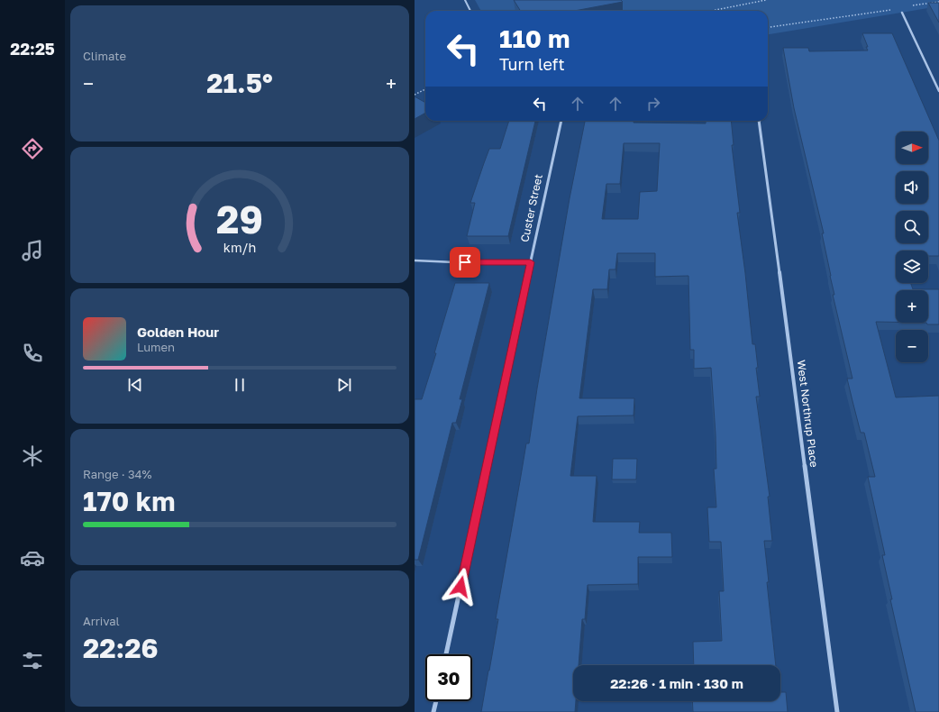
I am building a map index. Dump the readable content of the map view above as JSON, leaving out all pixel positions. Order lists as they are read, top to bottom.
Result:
{
  "streets": {
    "street": ["Custer Street", "West Northrup Place"]
  },
  "north": "right",
  "page": {
    "tabs": "22:25",
    "tile": [
      "Climate",
      ["Range · 34%", "170 km"],
      ["Arrival", "22:26"]
    ],
    "turn": ["110 m", "Turn left"],
    "heat": ["−", "21.5°", "+"],
    "map_buttons": ["+", "−"],
    "song": ["Golden Hour", "Lumen"],
    "limit": "30",
    "trip": "22:26 · 1 min · 130 m",
    "gauge": ["29", "km/h"]
  }
}
